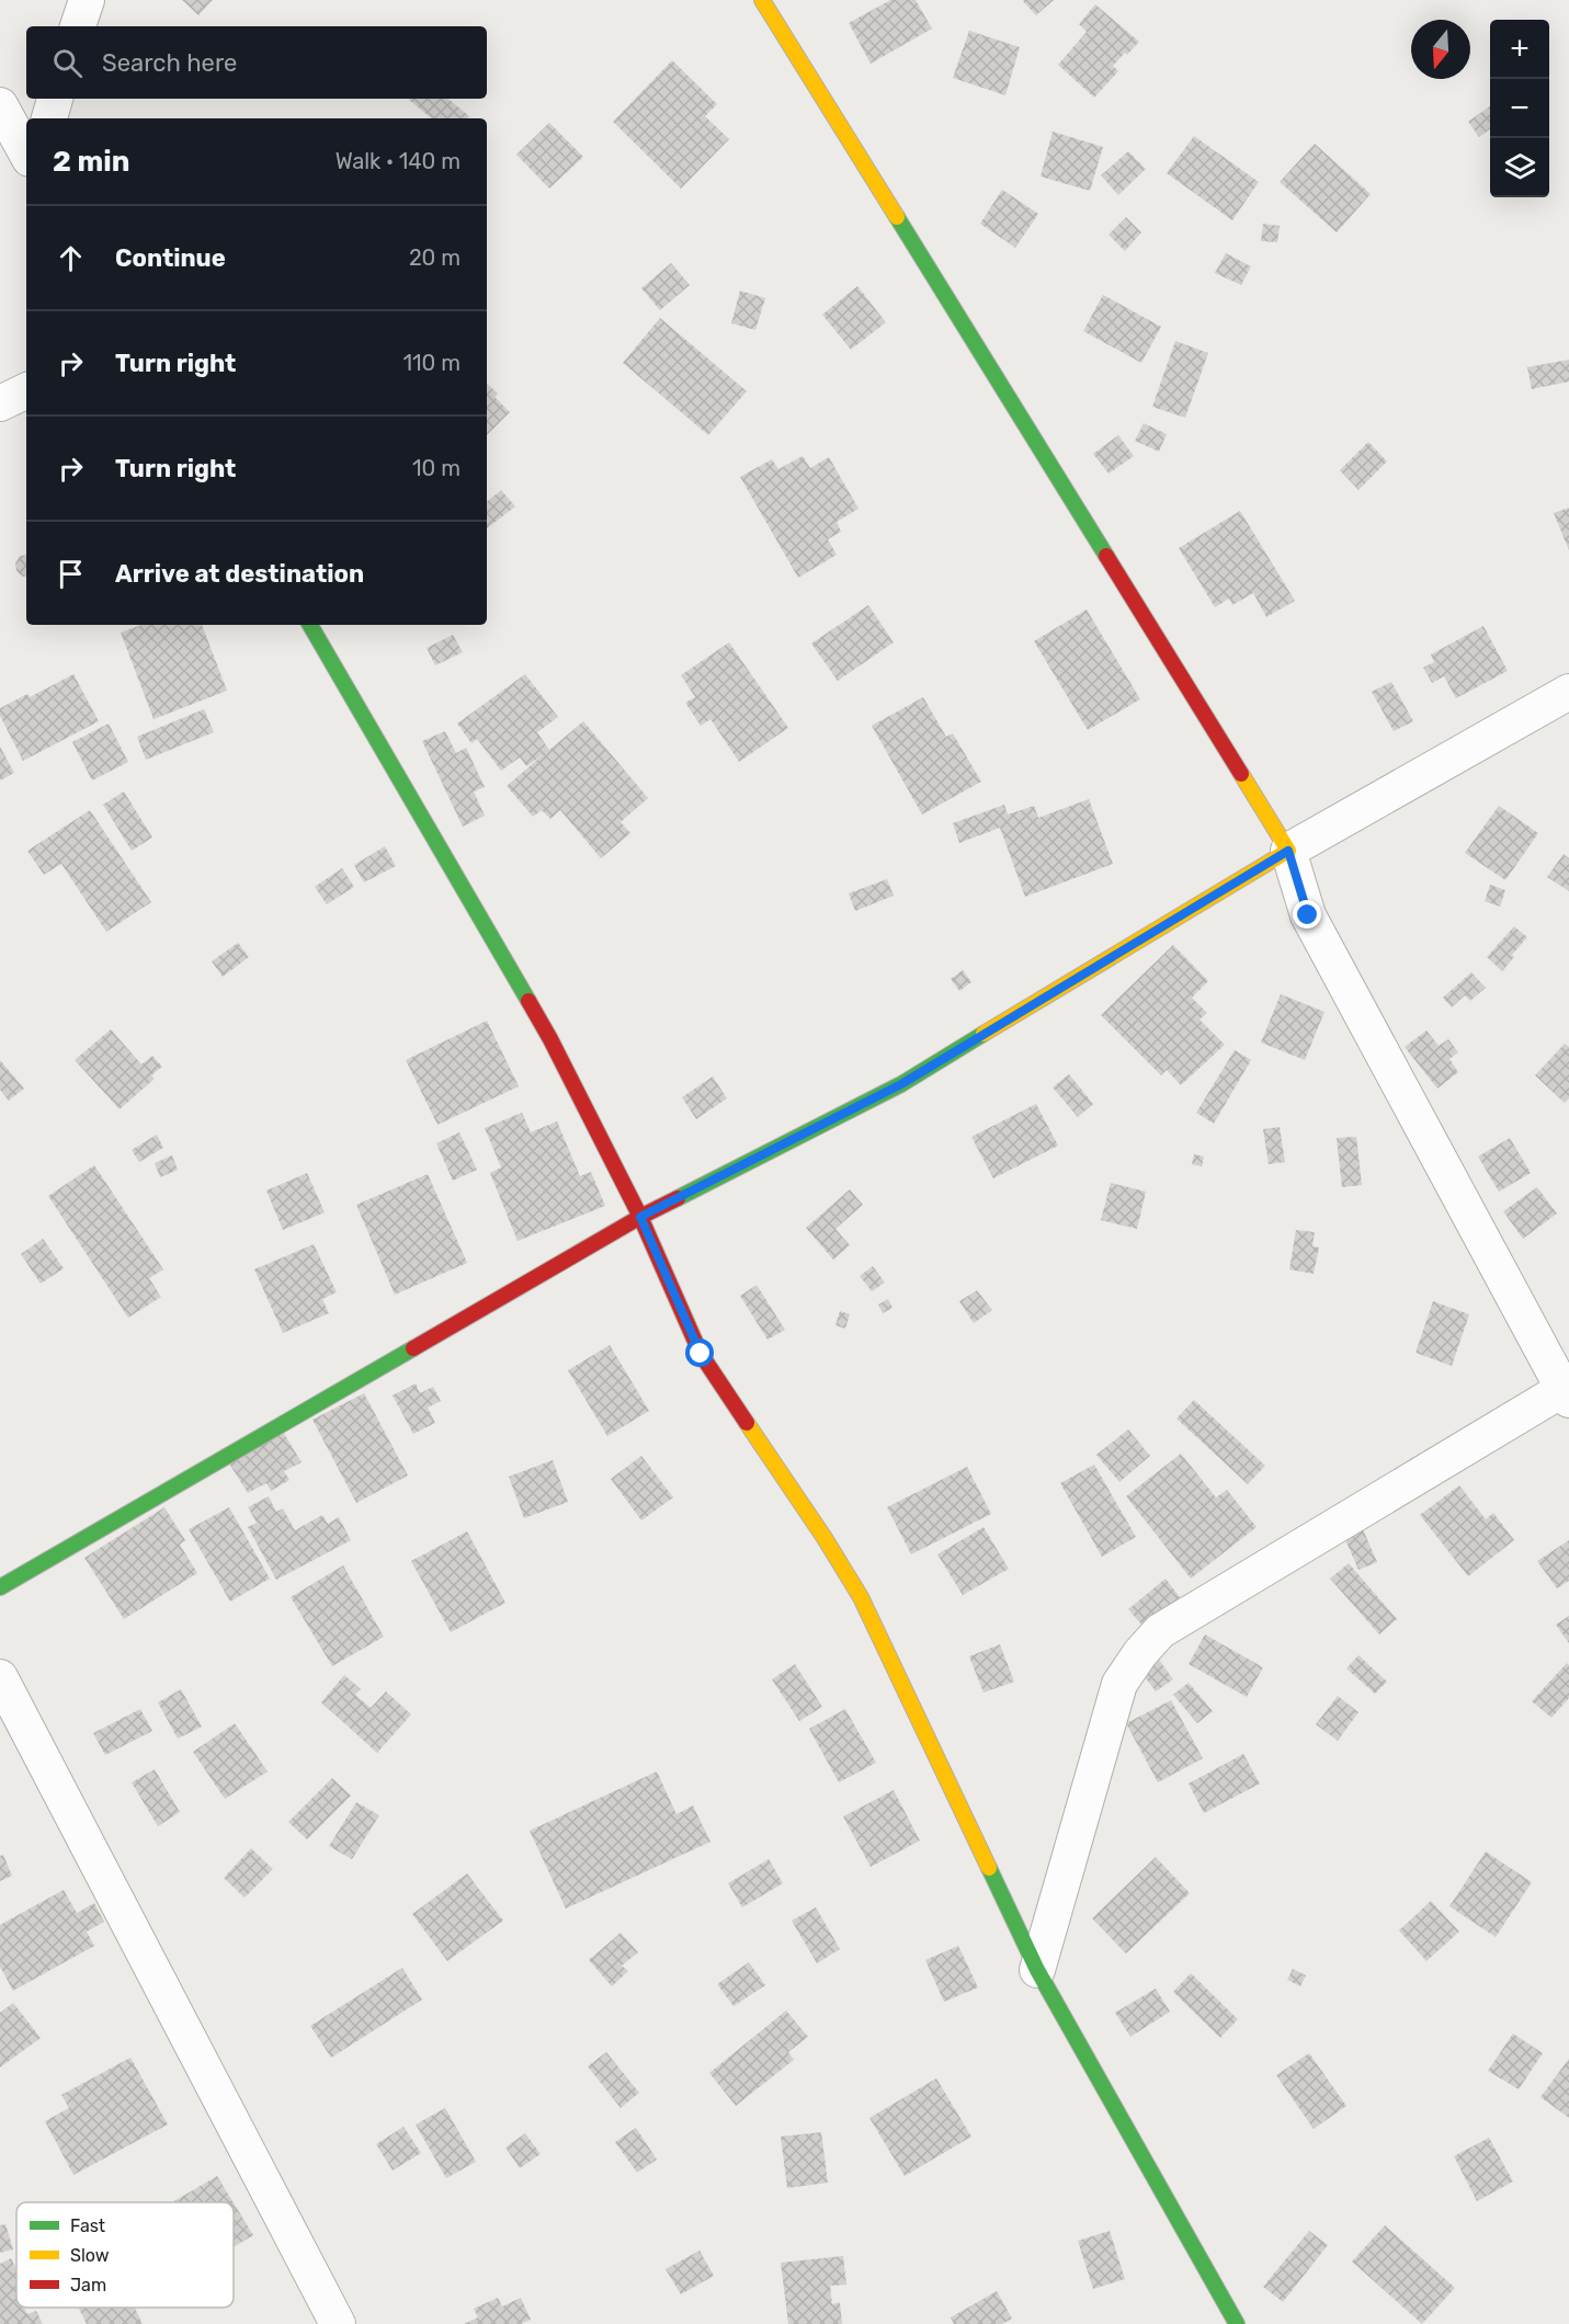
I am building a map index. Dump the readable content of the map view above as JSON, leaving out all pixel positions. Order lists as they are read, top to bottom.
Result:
{
  "legend": ["Fast", "Slow", "Jam"],
  "north": "bottom",
  "page": {
    "map_buttons": ["+", "−"],
    "search": "Search here",
    "heading": ["2 min", "Walk · 140 m"],
    "list": [
      ["Continue", "20 m"],
      ["Turn right", "110 m"],
      ["Turn right", "10 m"],
      "Arrive at destination"
    ]
  }
}
